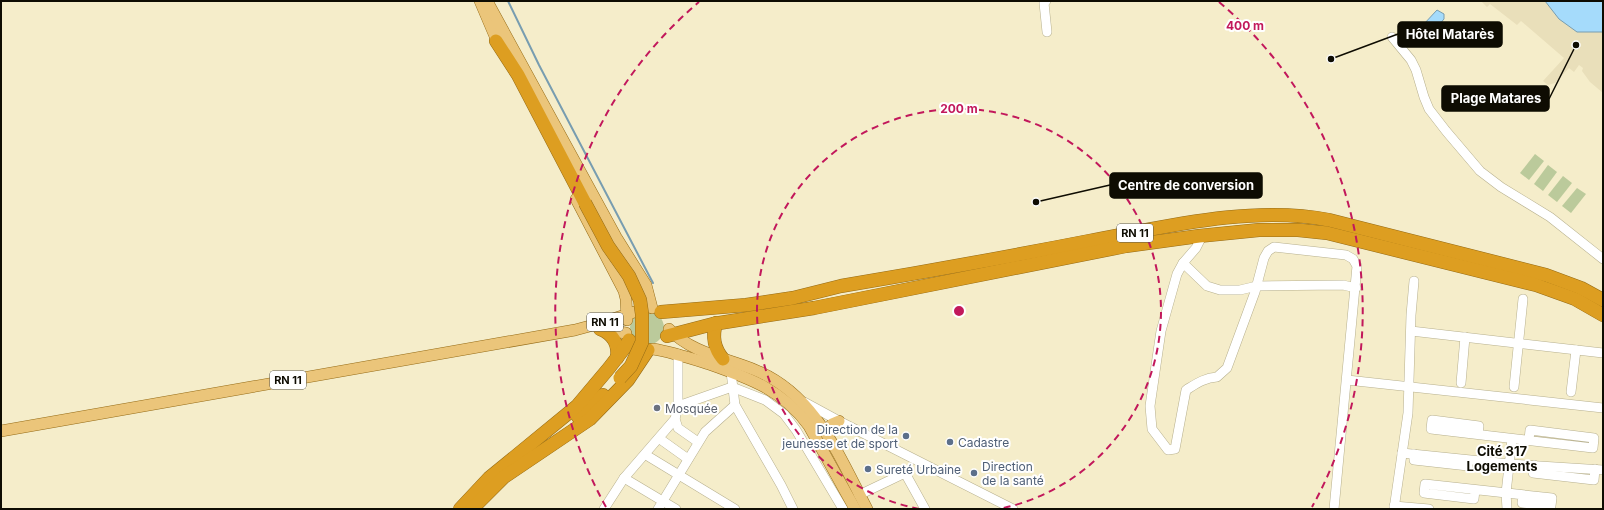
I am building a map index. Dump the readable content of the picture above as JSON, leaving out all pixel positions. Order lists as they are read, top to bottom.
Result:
{
  "streets": {
    "highway": ["RN 11"]
  },
  "districts": ["Cité 317 Logements"],
  "places": [
    "Plage Matares",
    "Hôtel Matarès",
    "Centre de conversion",
    "Mosquée",
    "Direction de la jeunesse et de sport",
    "Cadastre",
    "Sureté Urbaine",
    "Direction de la santé"
  ],
  "rings": ["400 m", "200 m"]
}
